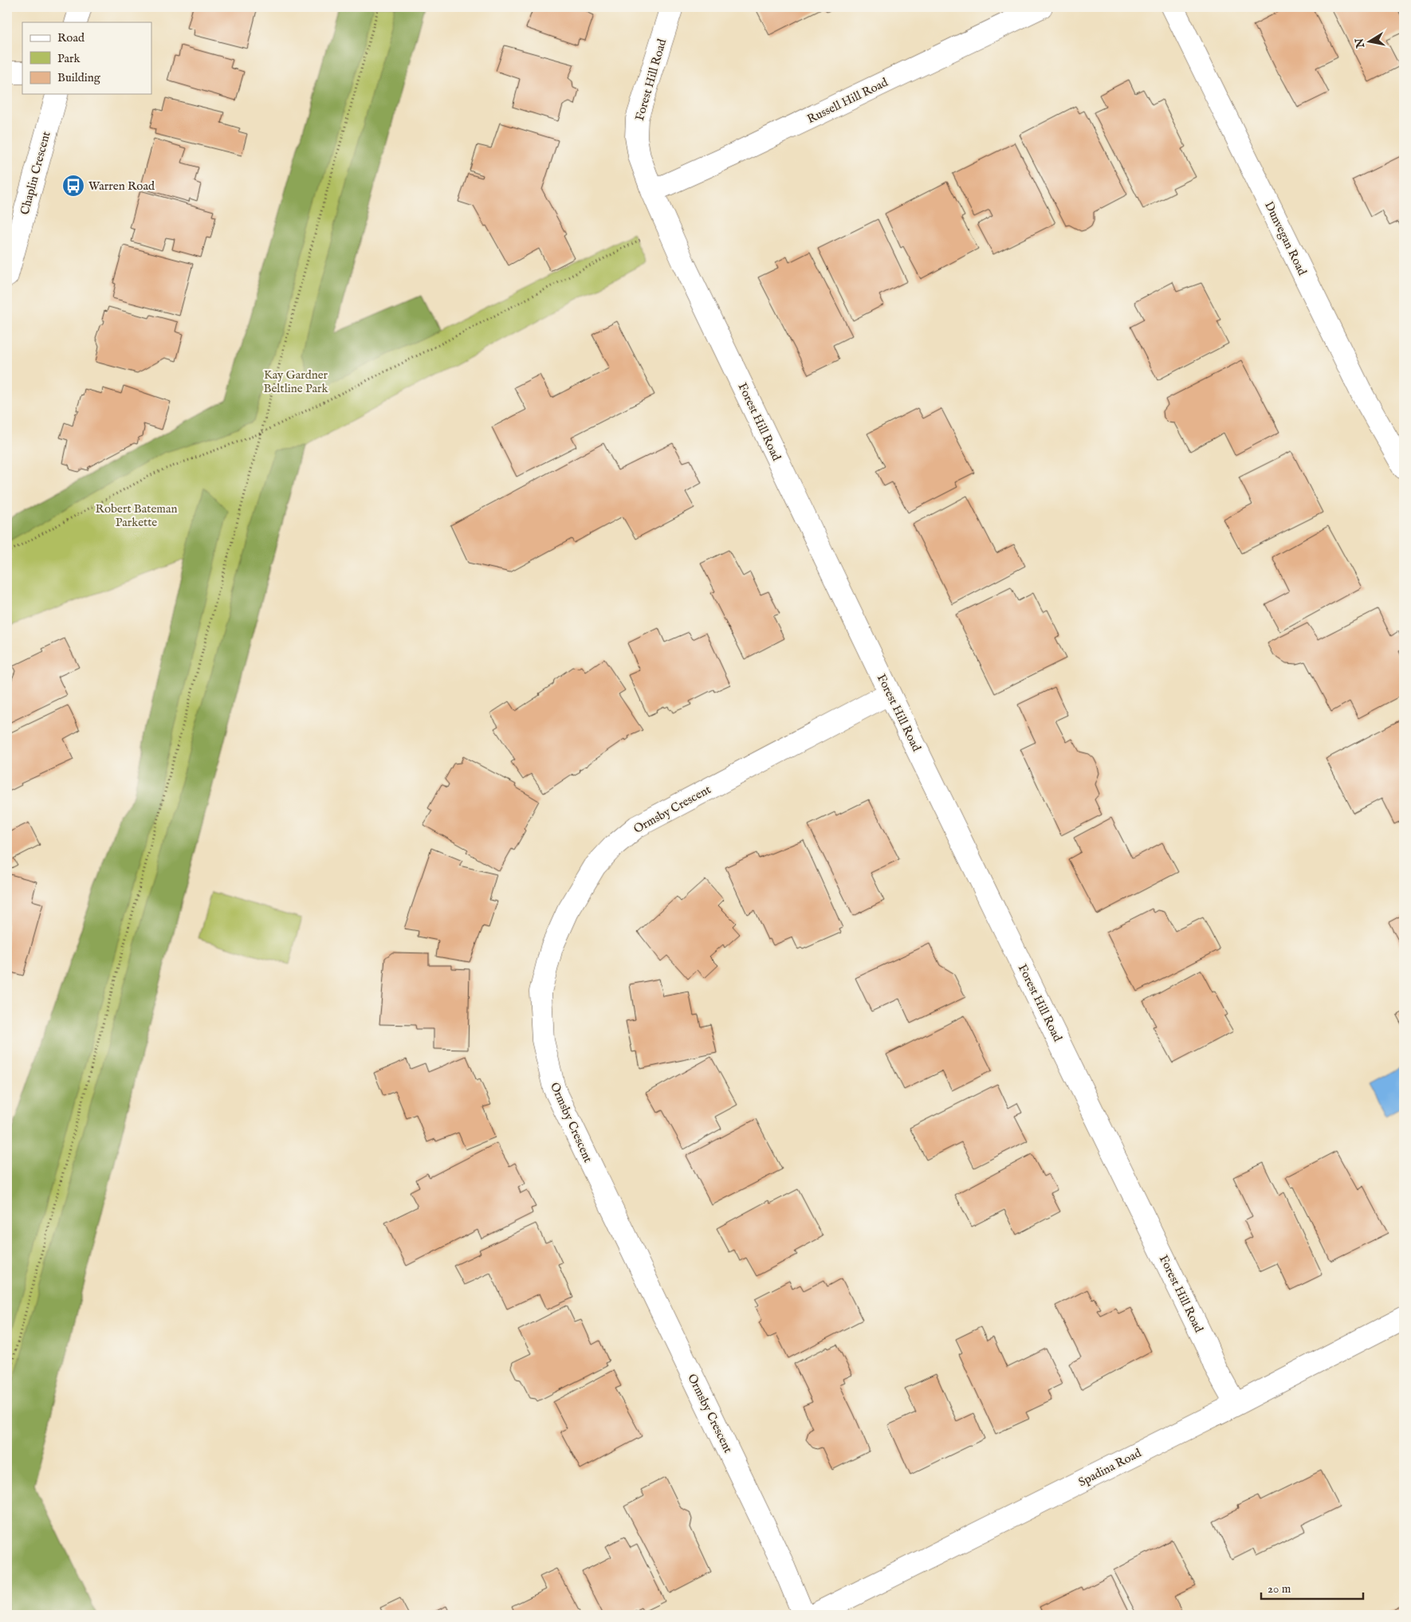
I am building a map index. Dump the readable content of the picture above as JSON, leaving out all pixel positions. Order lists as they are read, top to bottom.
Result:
{
  "streets": {
    "street": [
      "Forest Hill Road",
      "Russell Hill Road",
      "Chaplin Crescent",
      "Dunvegan Road",
      "Ormsby Crescent",
      "Spadina Road"
    ]
  },
  "crossings": [
    ["Forest Hill Road", "Russell Hill Road"],
    ["Forest Hill Road", "Ormsby Crescent"],
    ["Forest Hill Road", "Spadina Road"]
  ],
  "parks": ["Kay Gardner Beltline Park", "Robert Bateman Parkette"],
  "places": {
    "bus stop": ["Warren Road"]
  },
  "legend": ["Road", "Park", "Building"],
  "scale_bar": "20 m",
  "north": "left"
}
